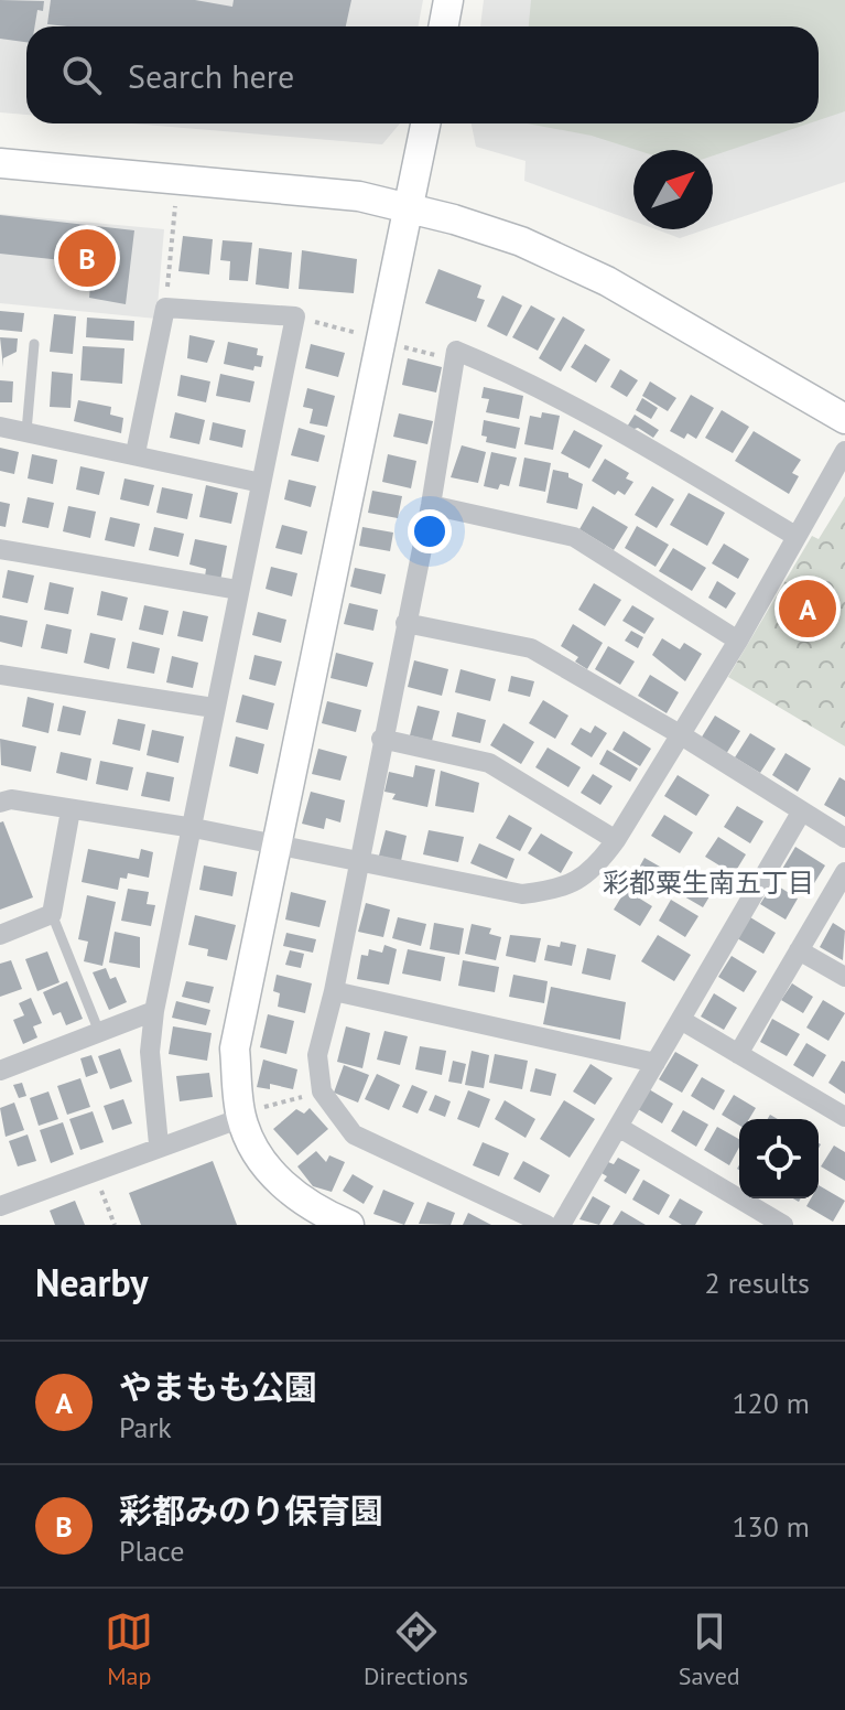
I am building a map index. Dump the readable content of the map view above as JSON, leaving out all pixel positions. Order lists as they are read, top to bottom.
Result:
{
  "districts": ["彩都粟生南五丁目"],
  "north": "top right",
  "page": {
    "search": "Search here",
    "pins": ["B", "A"],
    "heading": ["Nearby", "2 results"],
    "list": [
      {
        "mark": "A",
        "name": "やまもも公園",
        "note": "Park",
        "value": "120 m"
      },
      {
        "mark": "B",
        "name": "彩都みのり保育園",
        "note": "Place",
        "value": "130 m"
      }
    ],
    "nav": ["Map", "Directions", "Saved"]
  }
}
